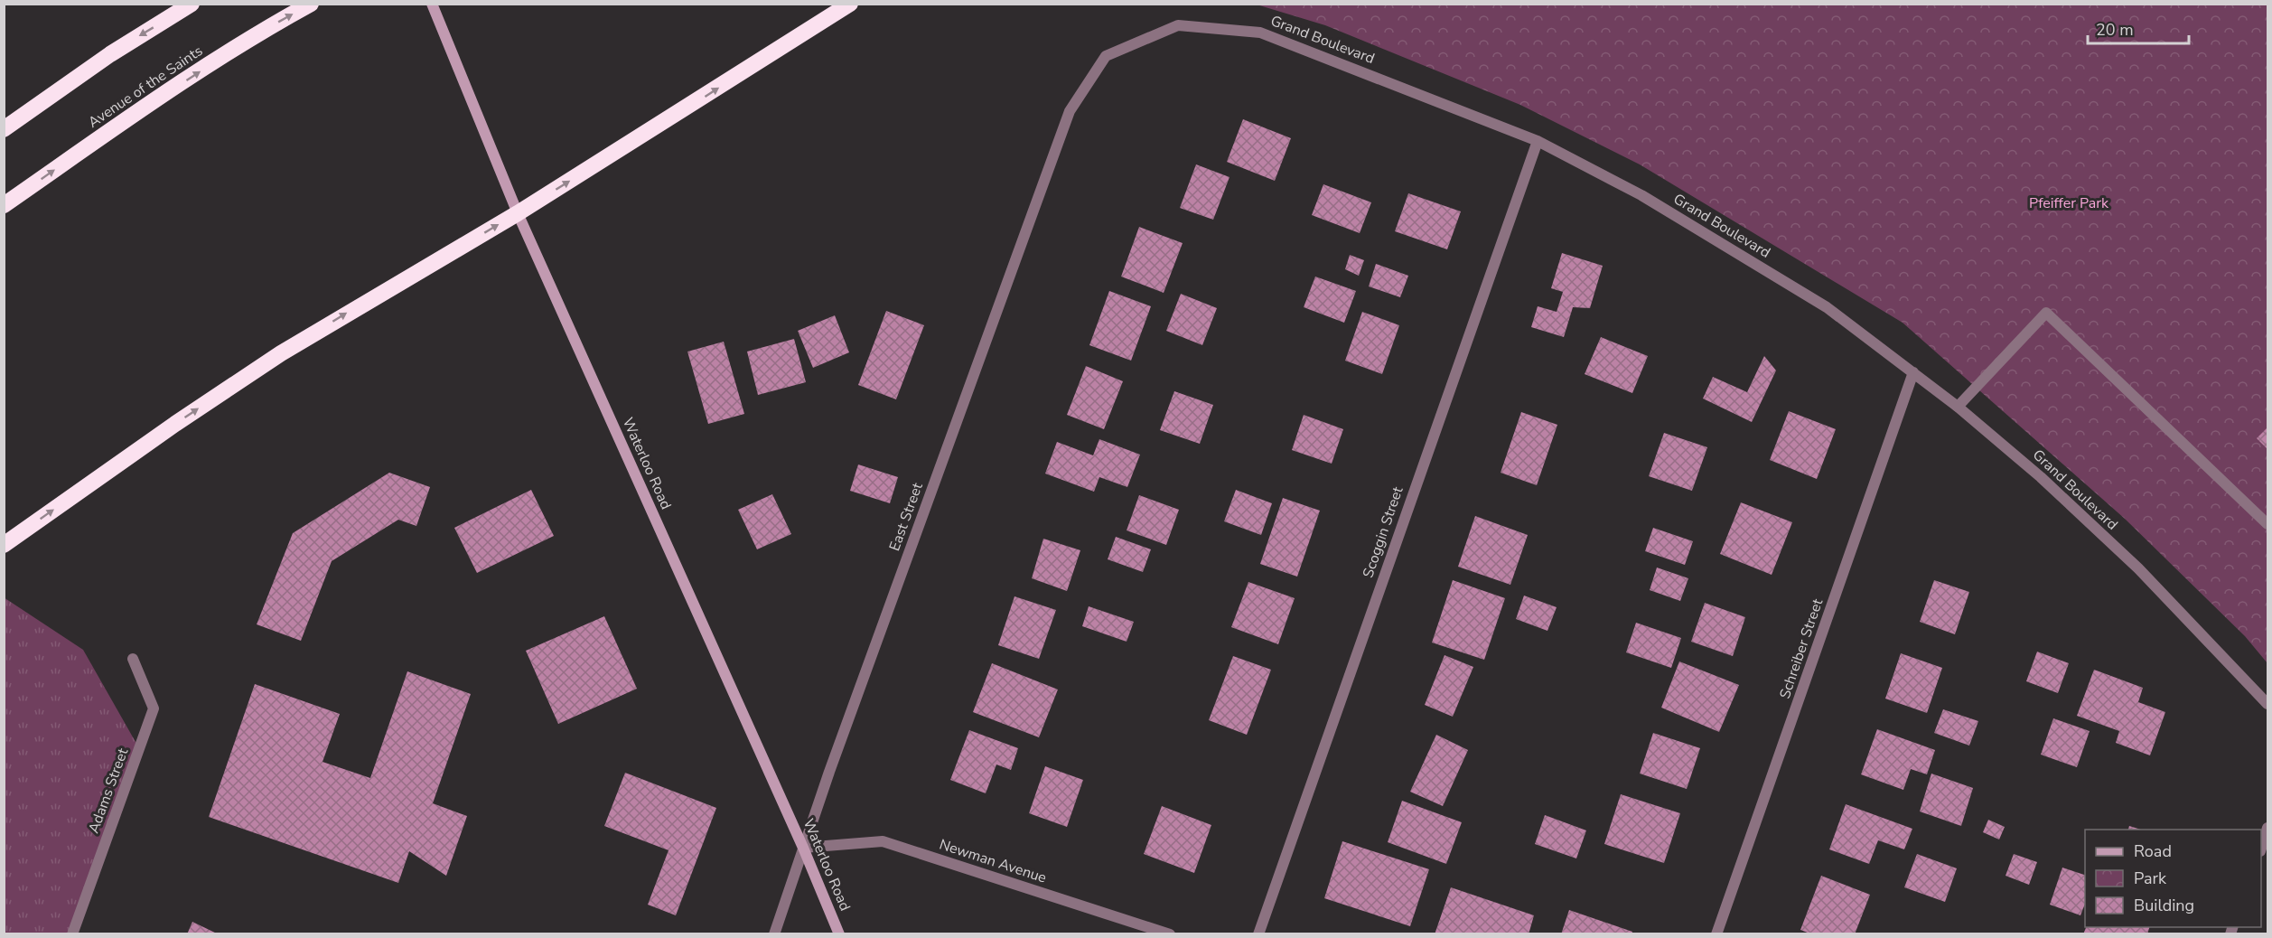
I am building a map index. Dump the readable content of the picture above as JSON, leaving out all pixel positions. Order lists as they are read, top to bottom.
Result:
{
  "streets": {
    "highway": ["Avenue of the Saints"],
    "main road": ["Waterloo Road"],
    "street": [
      "Grand Boulevard",
      "East Street",
      "Scoggin Street",
      "Schreiber Street",
      "Adams Street",
      "Newman Avenue"
    ]
  },
  "crossings": [
    ["Grand Boulevard", "East Street"],
    ["Grand Boulevard", "Scoggin Street"],
    ["Grand Boulevard", "Schreiber Street"],
    ["Waterloo Road", "East Street"],
    ["Waterloo Road", "Newman Avenue"],
    ["East Street", "Newman Avenue"]
  ],
  "parks": ["Pfeiffer Park"],
  "legend": ["Road", "Park", "Building"],
  "scale_bar": "20 m"
}
